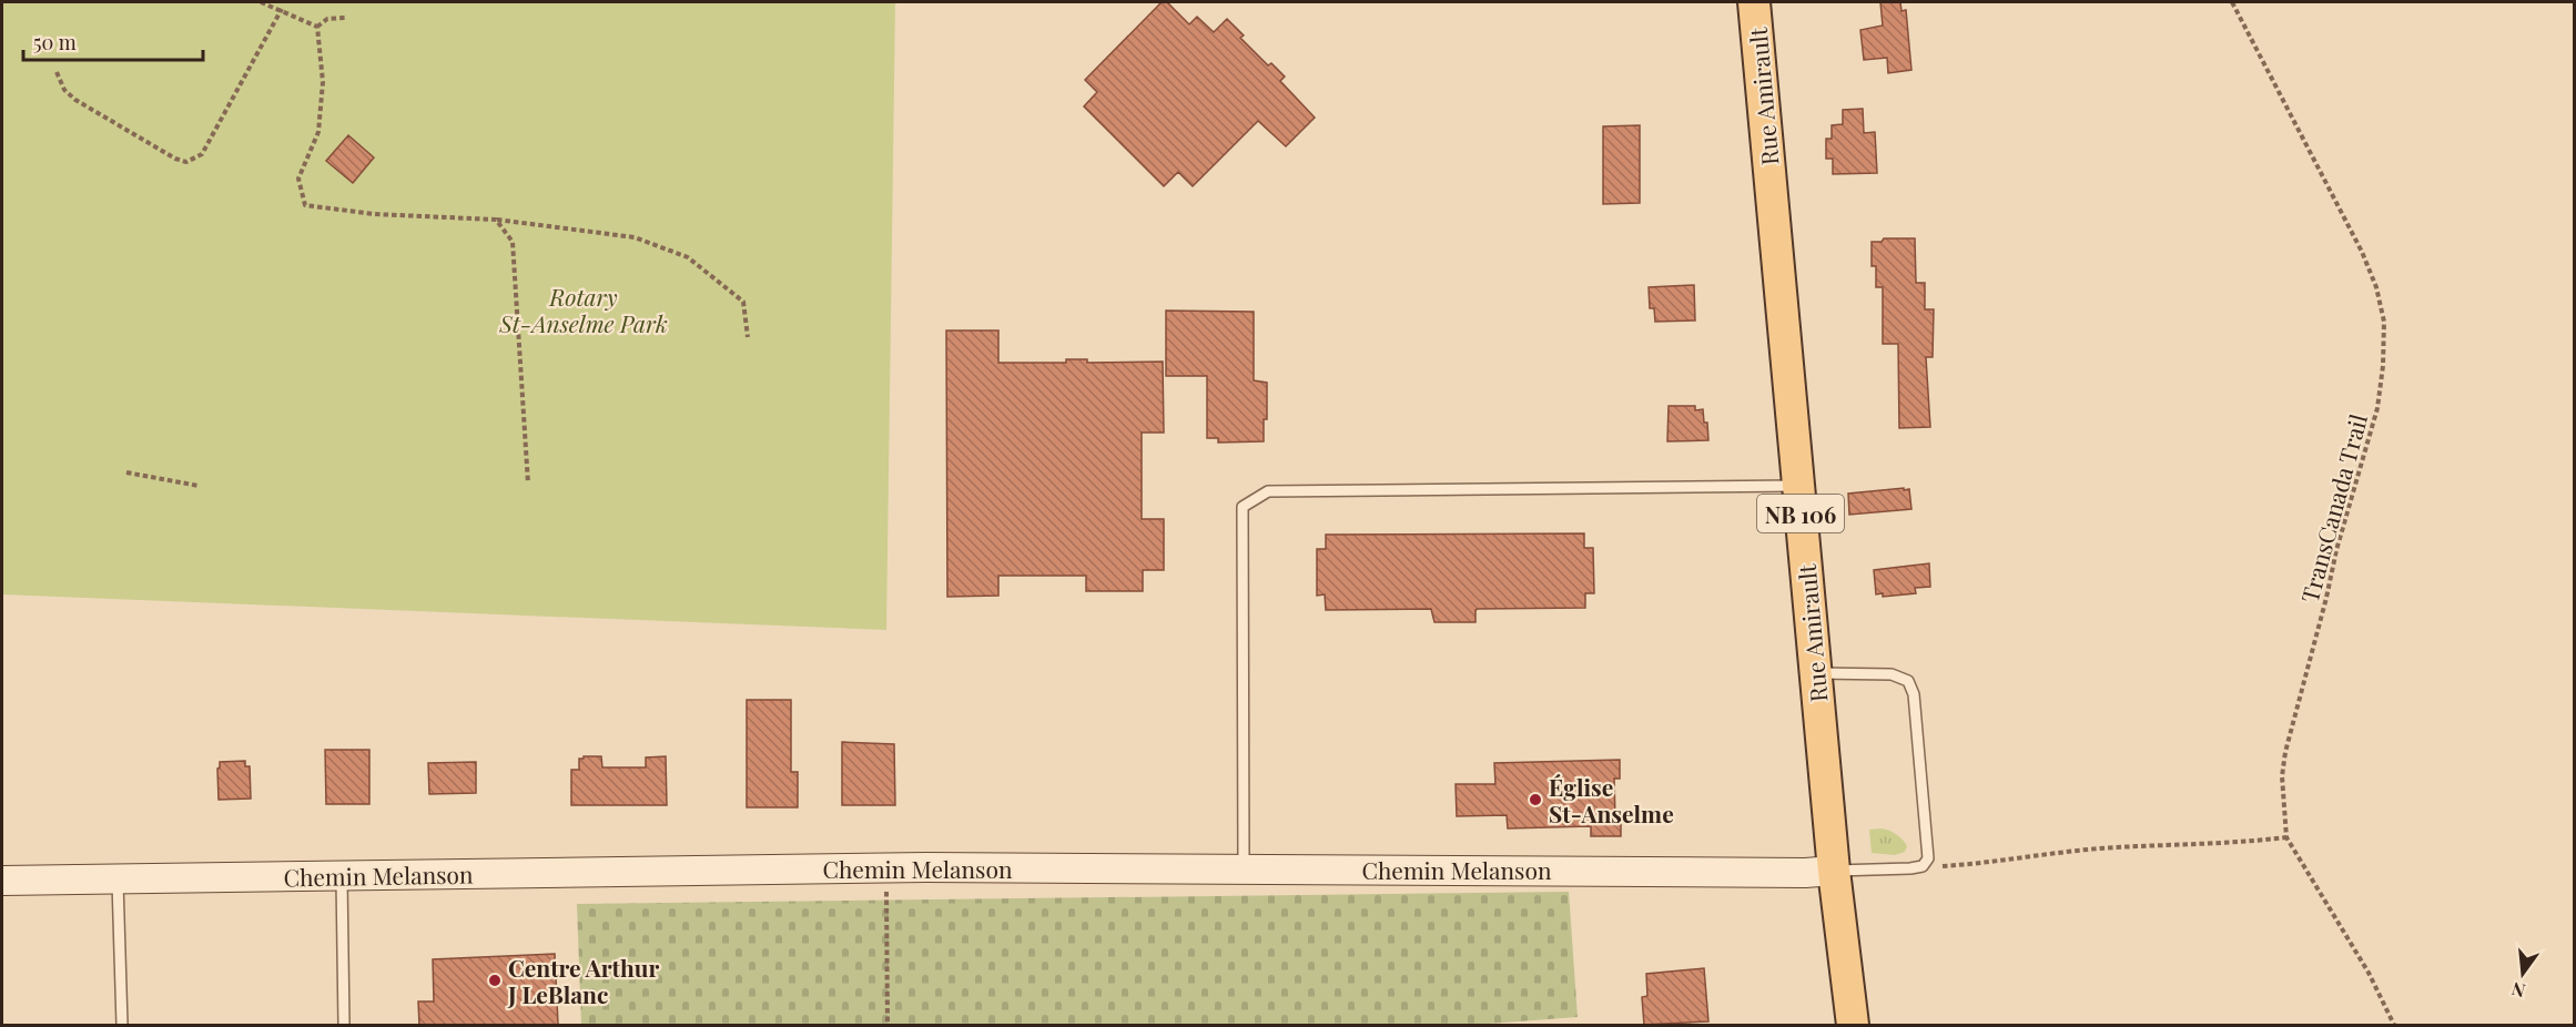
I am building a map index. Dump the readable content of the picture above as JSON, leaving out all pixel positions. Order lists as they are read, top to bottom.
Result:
{
  "streets": {
    "main road": ["Rue Amirault", "NB 106"],
    "street": ["Chemin Melanson"],
    "path": ["TransCanada Trail"]
  },
  "crossings": [
    ["Rue Amirault", "Chemin Melanson"]
  ],
  "parks": ["Rotary St-Anselme Park"],
  "places": ["Église St-Anselme", "Centre Arthur J LeBlanc"],
  "scale_bar": "50 m",
  "north": "bottom"
}
